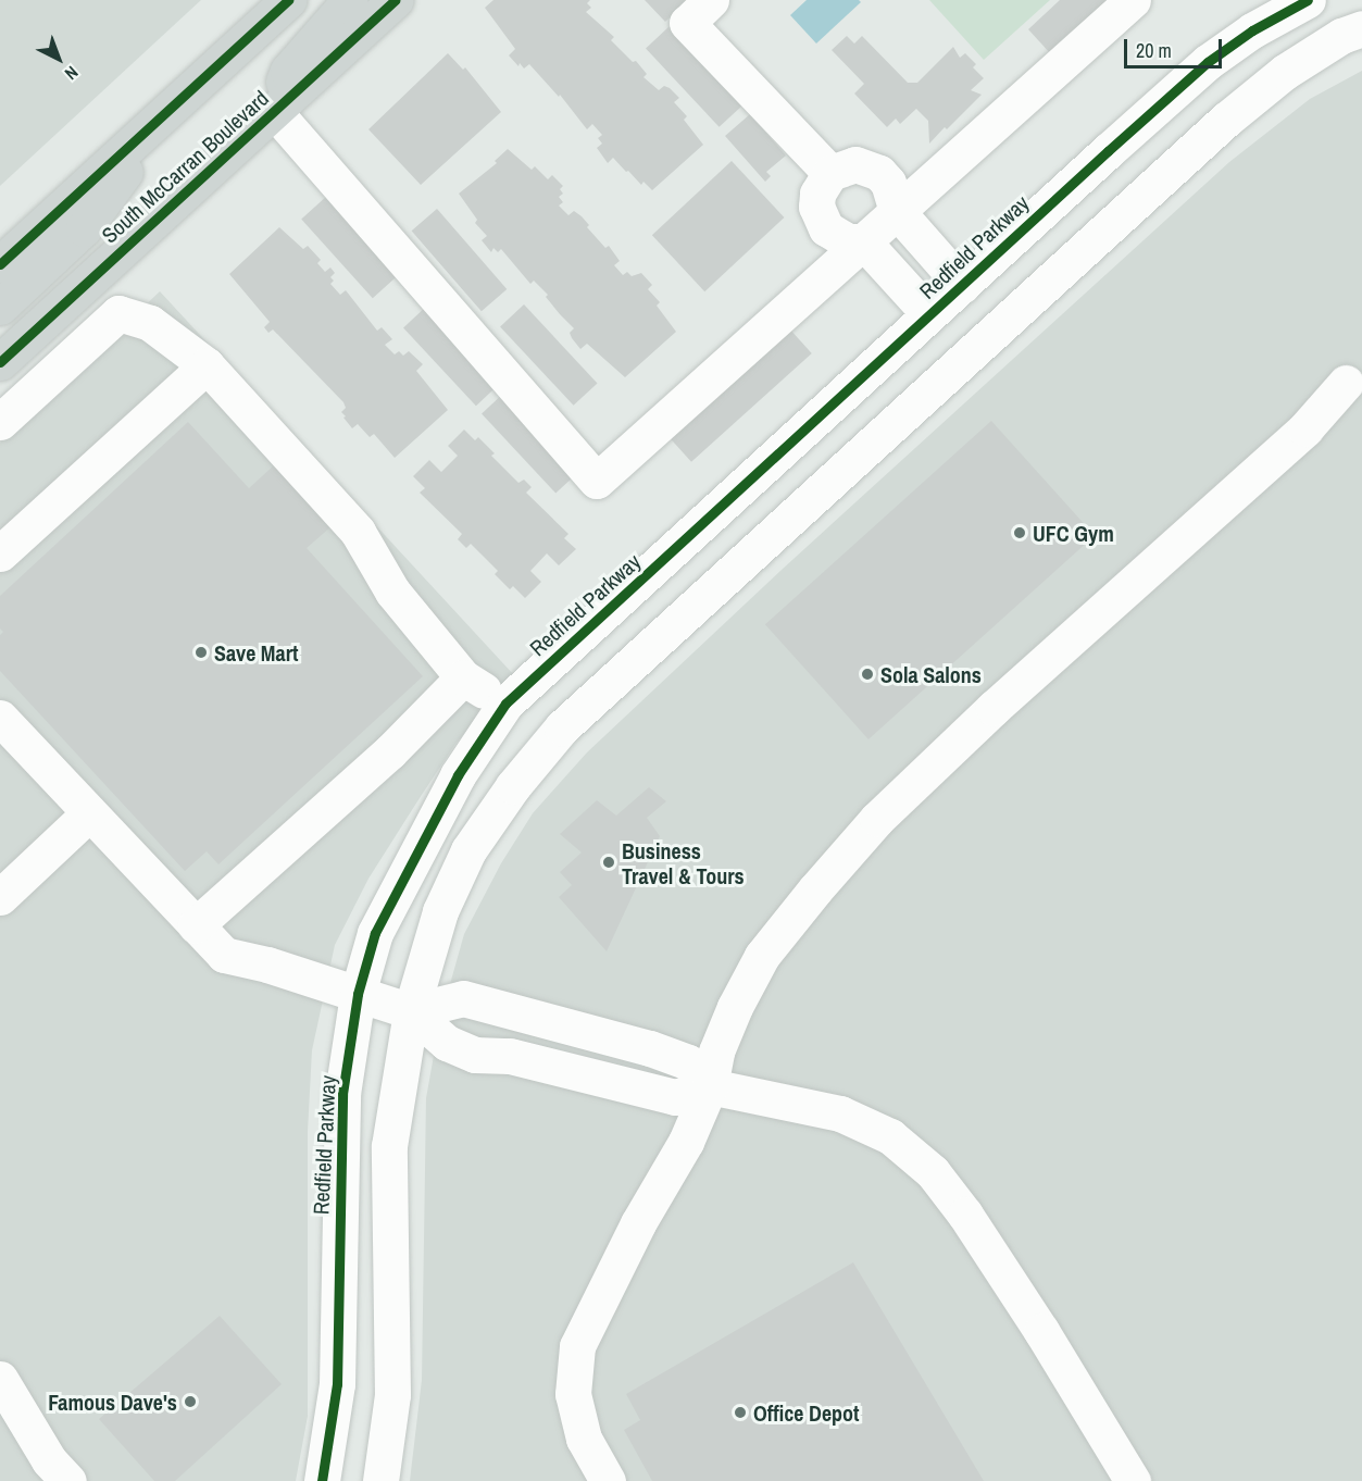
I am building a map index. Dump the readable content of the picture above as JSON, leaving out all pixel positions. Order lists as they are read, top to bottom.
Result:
{
  "streets": {
    "main road": ["South McCarran Boulevard"],
    "street": ["Redfield Parkway"]
  },
  "places": [
    "UFC Gym",
    "Save Mart",
    "Sola Salons",
    "Business Travel & Tours",
    "Famous Dave's",
    "Office Depot"
  ],
  "scale_bar": "20 m",
  "north": "bottom right"
}
